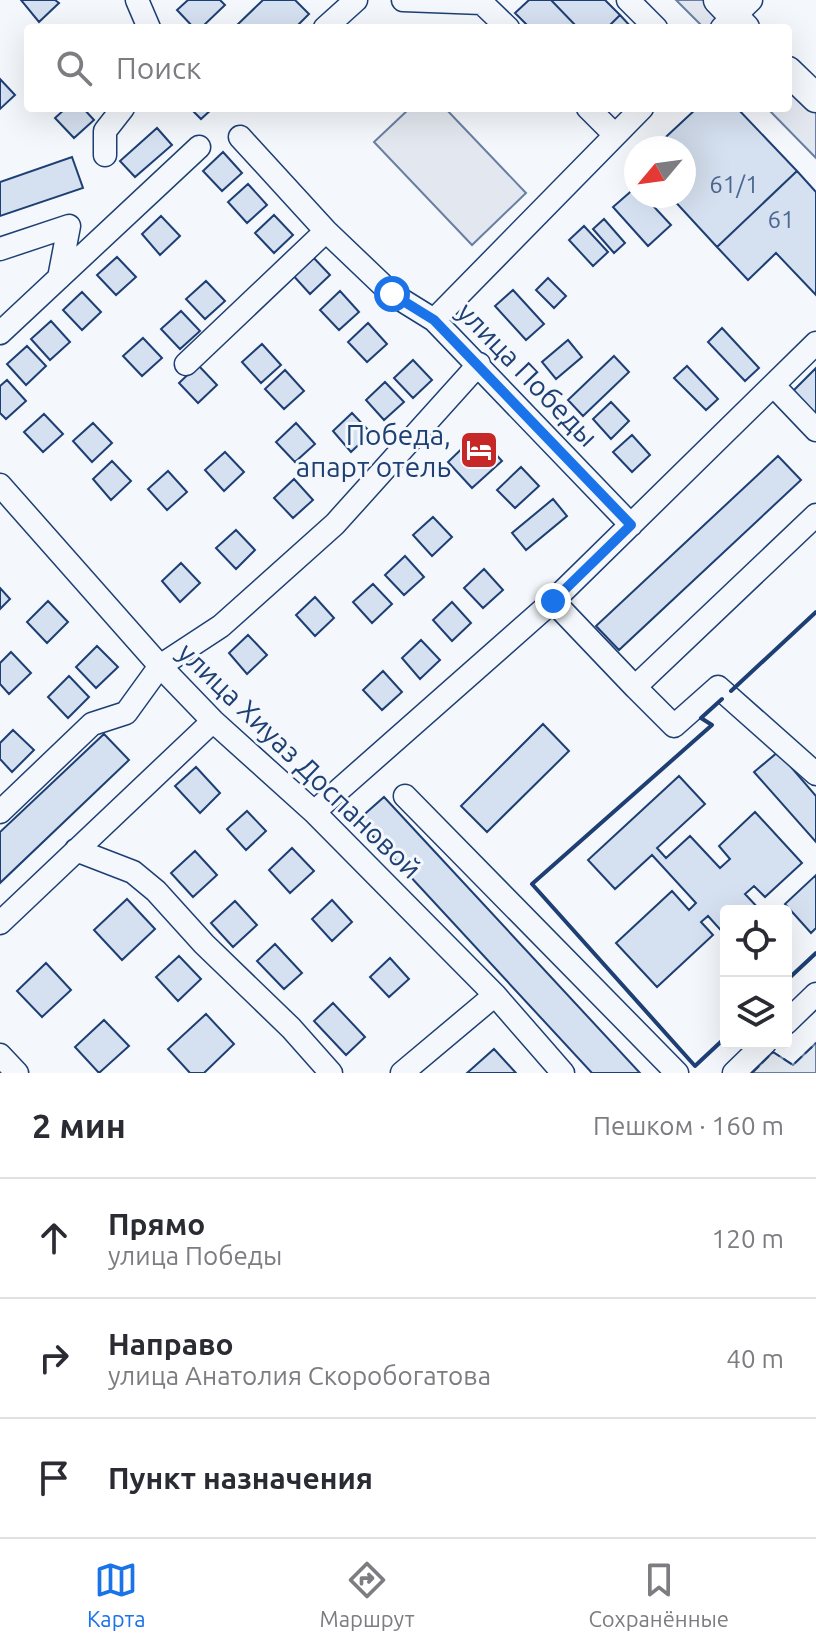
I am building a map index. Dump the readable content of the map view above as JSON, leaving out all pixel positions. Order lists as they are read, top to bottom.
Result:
{
  "streets": {
    "street": ["улица Победы", "улица Хиуаз Доспановой"]
  },
  "places": {
    "hotel": ["Победа, апарт отель"]
  },
  "house_numbers": ["61/1", "61"],
  "north": "bottom left",
  "page": {
    "search": "Поиск",
    "heading": ["2 мин", "Пешком · 160 m"],
    "list": [
      ["Прямо", "улица Победы", "120 m"],
      ["Направо", "улица Анатолия Скоробогатова", "40 m"],
      "Пункт назначения"
    ],
    "nav": ["Карта", "Маршрут", "Сохранённые"]
  }
}
